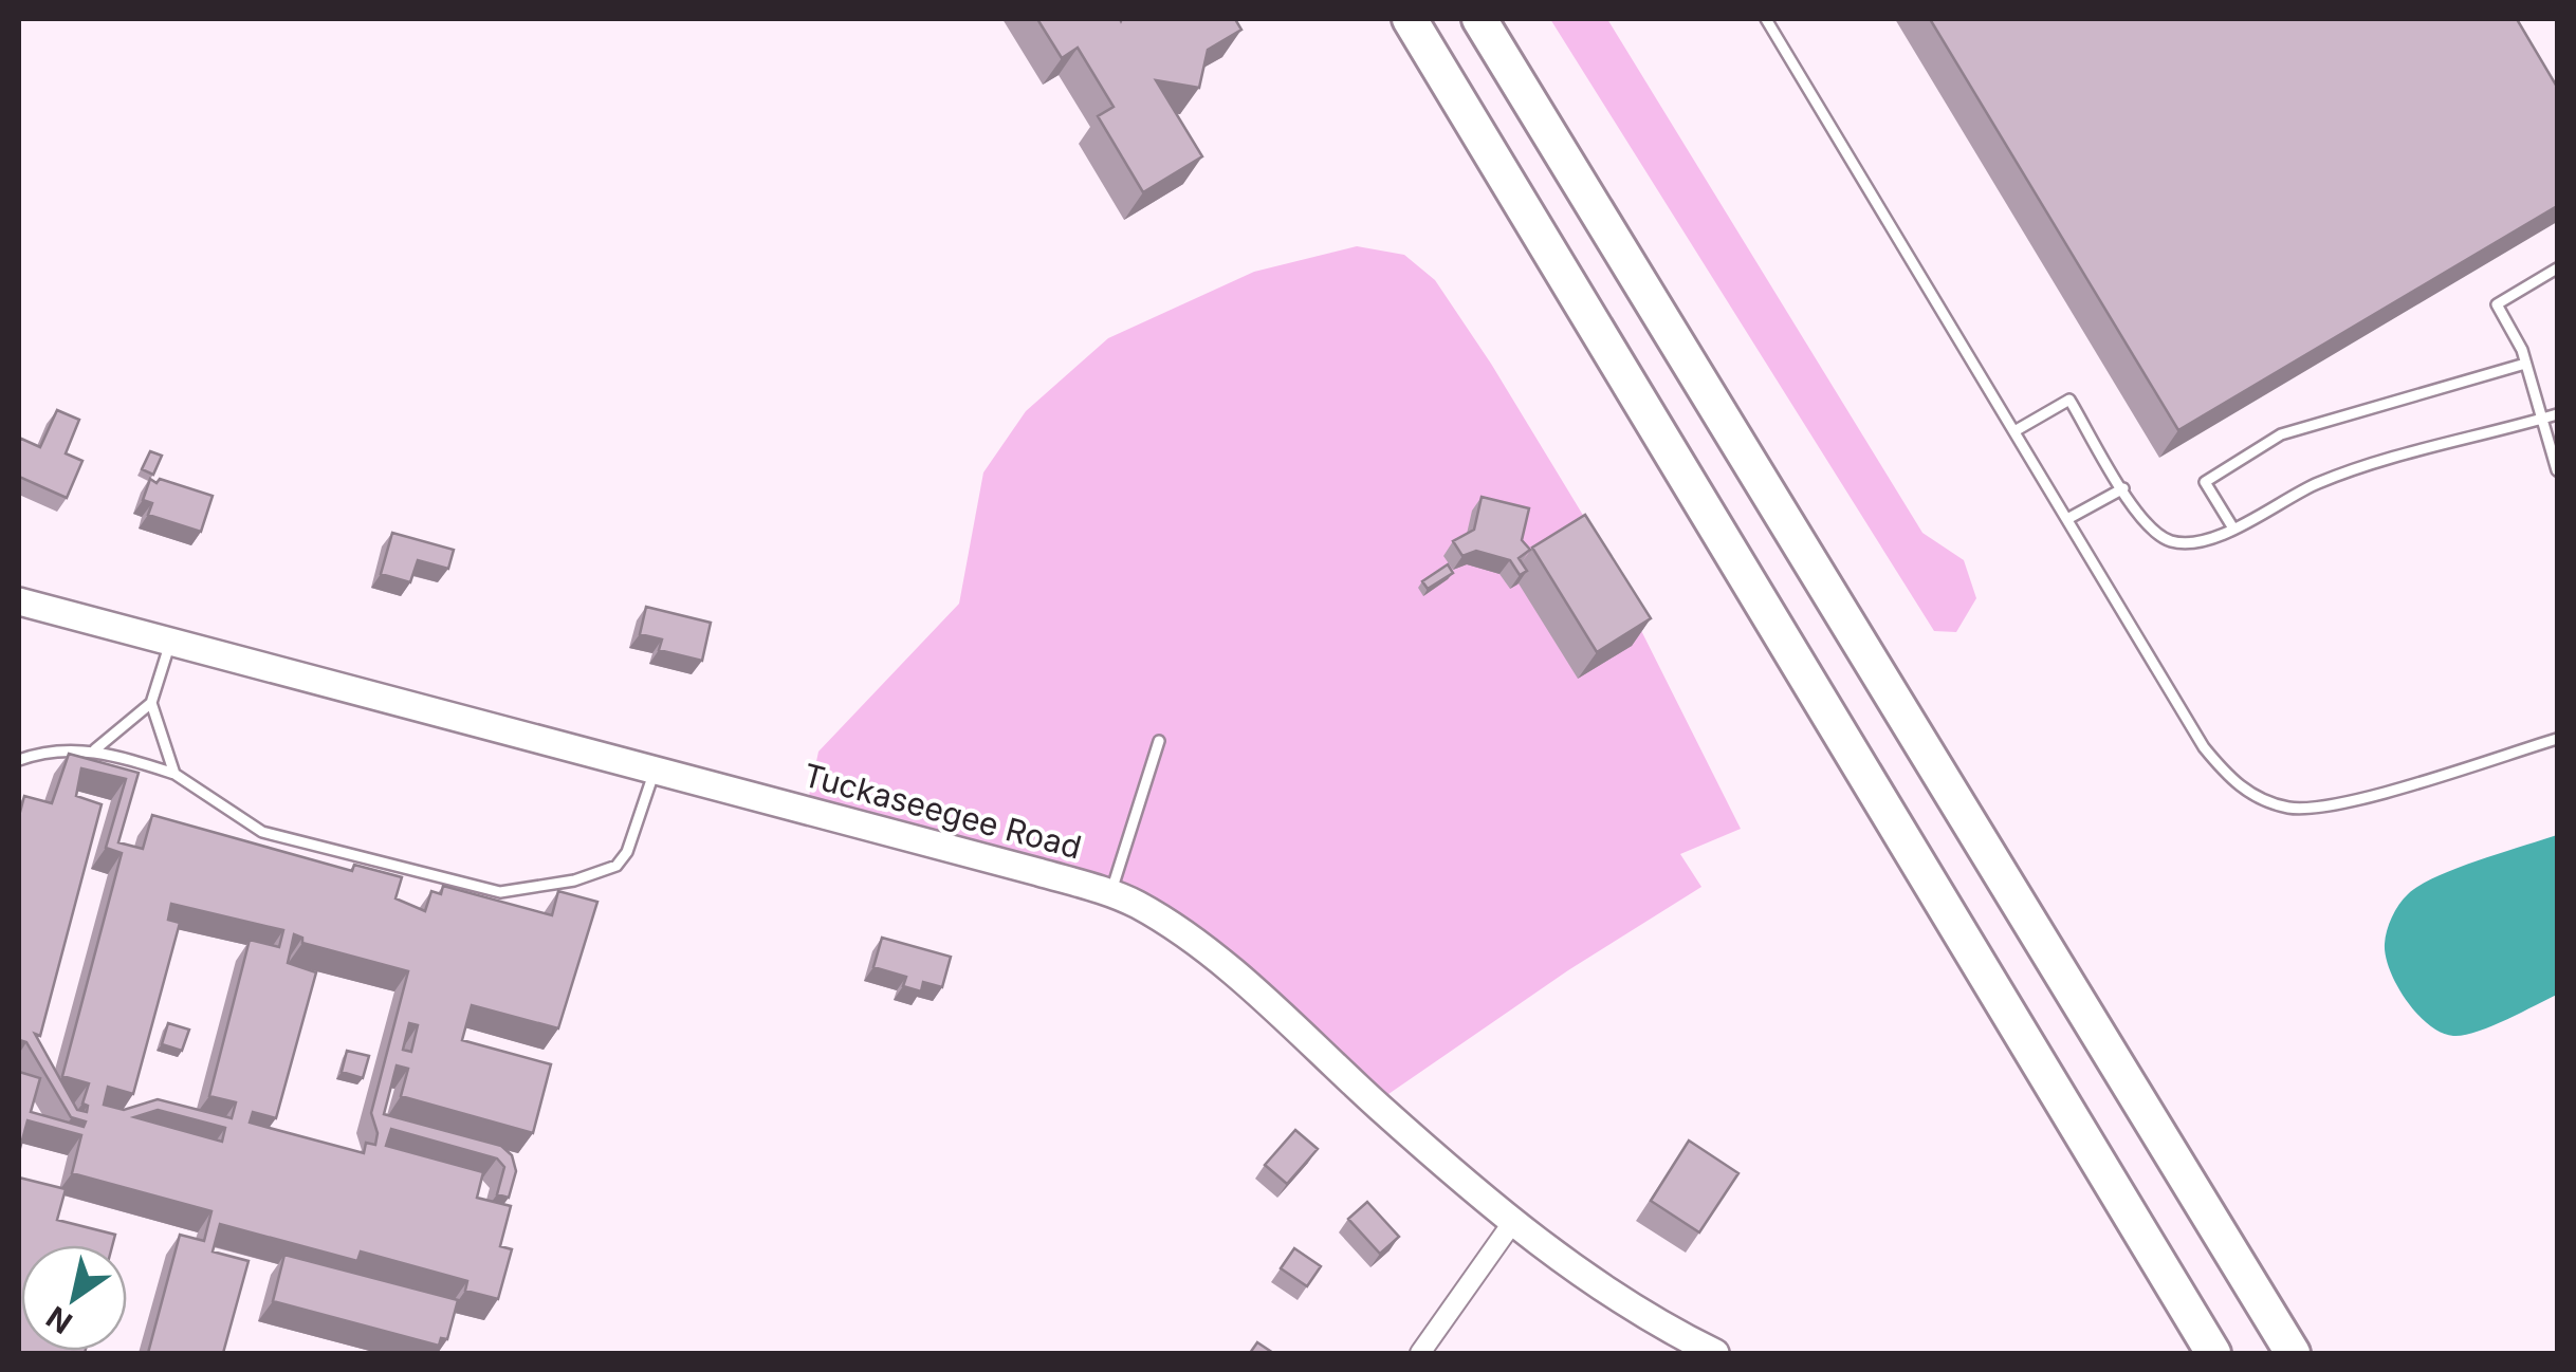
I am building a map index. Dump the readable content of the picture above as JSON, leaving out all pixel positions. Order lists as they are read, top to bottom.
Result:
{
  "streets": {
    "street": ["Tuckaseegee Road"]
  },
  "north": "bottom left"
}
